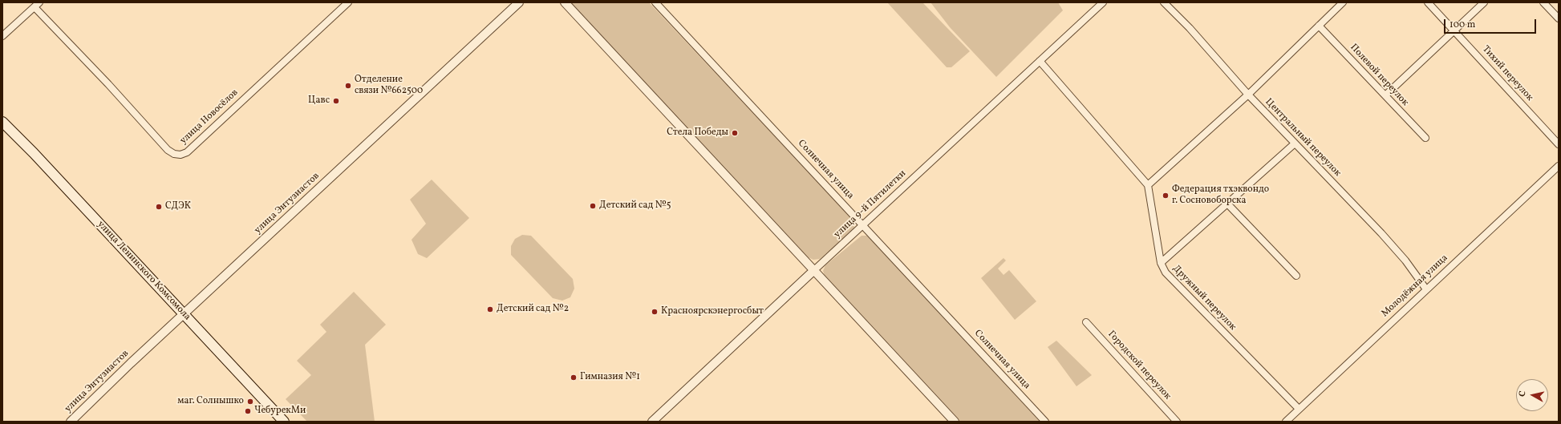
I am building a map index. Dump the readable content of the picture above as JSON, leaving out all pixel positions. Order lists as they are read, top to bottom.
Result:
{
  "streets": {
    "main road": ["улица Ленинского Комсомола"],
    "street": [
      "Тихий переулок",
      "Полевой переулок",
      "улица Новосёлов",
      "Центральный переулок",
      "Солнечная улица",
      "улица Энтузиастов",
      "улица 9-й Пятилетки",
      "Молодёжная улица",
      "Дружный переулок",
      "Городской переулок"
    ]
  },
  "crossings": [
    ["Центральный переулок", "Молодёжная улица"],
    ["Солнечная улица", "улица 9-й Пятилетки"],
    ["улица Энтузиастов", "улица Ленинского Комсомола"],
    ["Молодёжная улица", "Дружный переулок"]
  ],
  "places": [
    "Отделение связи №662500",
    "Цавс",
    "Стела Победы",
    "Федерация тхэквондо г. Сосновоборска",
    "Детский сад №5",
    "СДЭК",
    "Детский сад №2",
    "Красноярскэнергосбыт",
    "Гимназия №1",
    "маг. Солнышко",
    "ЧебурекМи"
  ],
  "scale_bar": "100 m",
  "north": "left"
}
